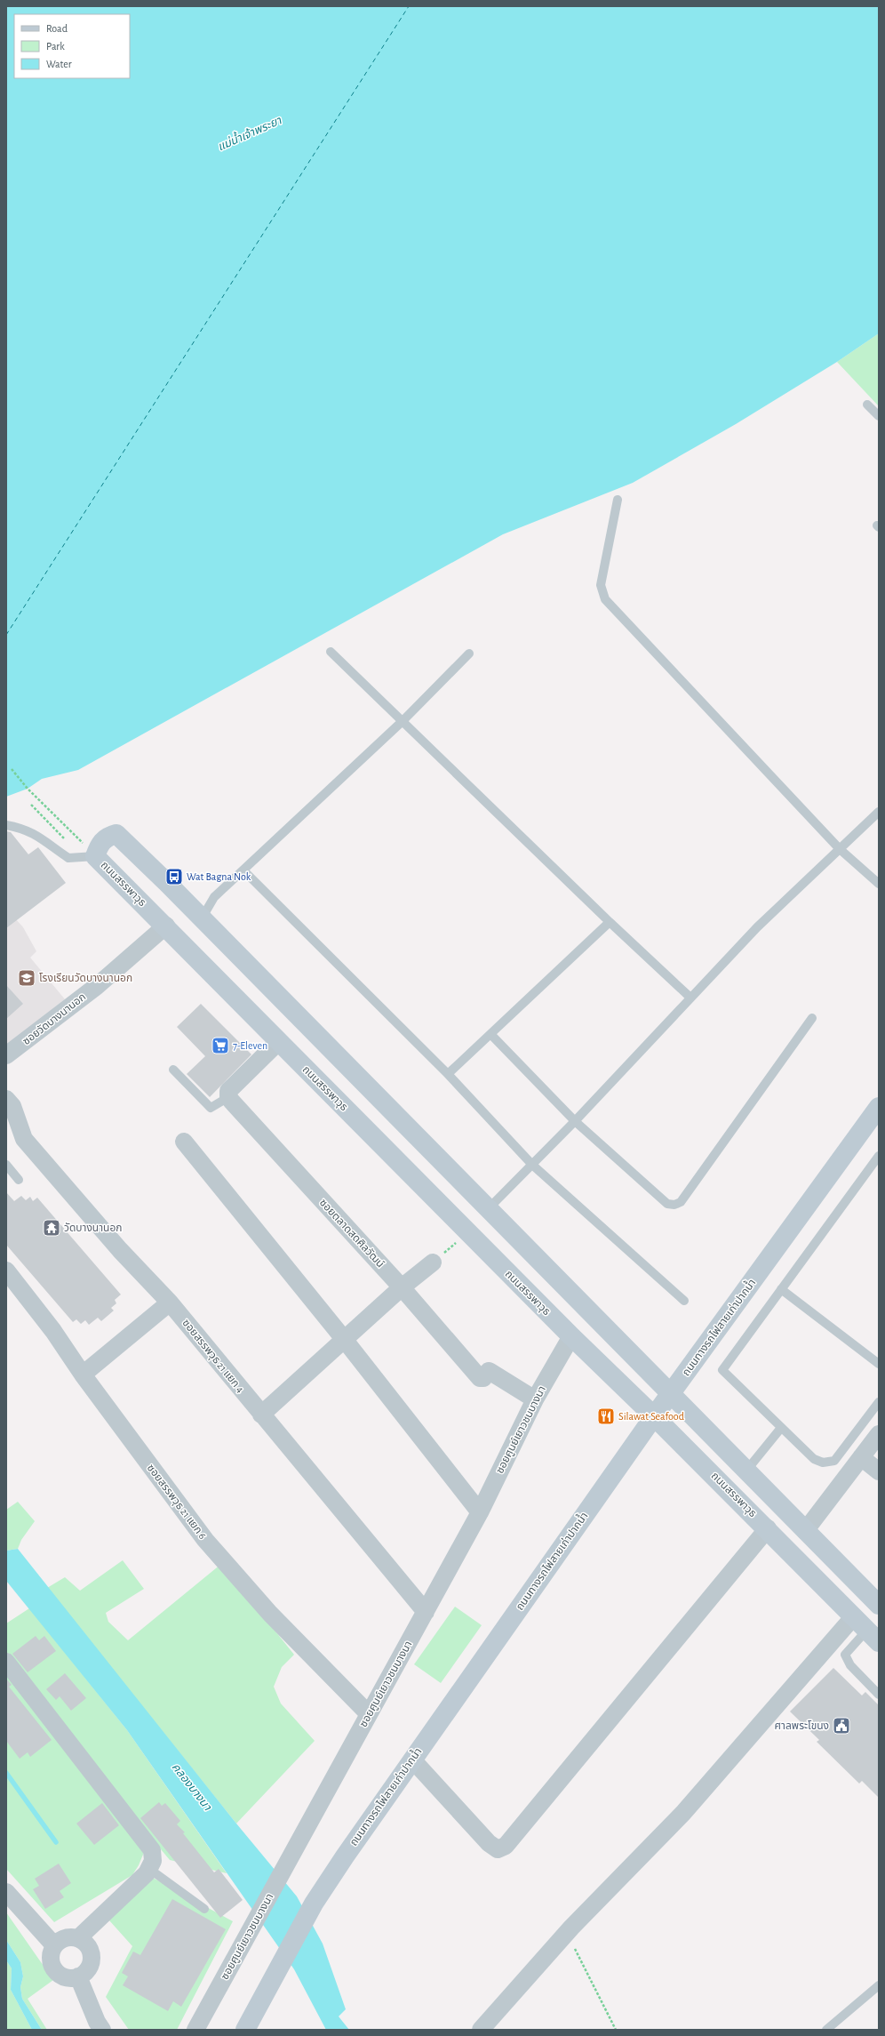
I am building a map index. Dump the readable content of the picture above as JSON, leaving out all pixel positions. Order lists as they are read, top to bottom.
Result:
{
  "streets": {
    "main road": ["ถนนสรรพาวุธ", "ถนนทางรถไฟสายเก่าปากน้ำ"],
    "street": [
      "ซอยวัดบางนานอก",
      "ซอยตลาดสดศิลวัฒน์",
      "ซอยสรรพวุธ 21 แยก 4",
      "ซอยศูนย์เยาวชนบางนา",
      "ซอยสรรพวุธ 21 แยก 6"
    ]
  },
  "crossings": [
    ["ถนนสรรพาวุธ", "ซอยวัดบางนานอก"],
    ["ถนนสรรพาวุธ", "ถนนทางรถไฟสายเก่าปากน้ำ"],
    ["ถนนสรรพาวุธ", "ซอยศูนย์เยาวชนบางนา"],
    ["ซอยตลาดสดศิลวัฒน์", "ซอยศูนย์เยาวชนบางนา"],
    ["ซอยสรรพวุธ 21 แยก 4", "ซอยศูนย์เยาวชนบางนา"],
    ["ซอยศูนย์เยาวชนบางนา", "ซอยสรรพวุธ 21 แยก 6"]
  ],
  "water": ["แม่น้ำเจ้าพระยา", "คลองบางนา"],
  "places": {
    "bus stop": ["Wat Bagna Nok"],
    "school or university": ["โรงเรียนวัดบางนานอก"],
    "supermarket": ["7-Eleven"],
    "temple": ["วัดบางนานอก"],
    "restaurant": ["Silawat Seafood"],
    "public building": ["ศาลพระโขนง"]
  },
  "legend": ["Road", "Park", "Water"]
}
